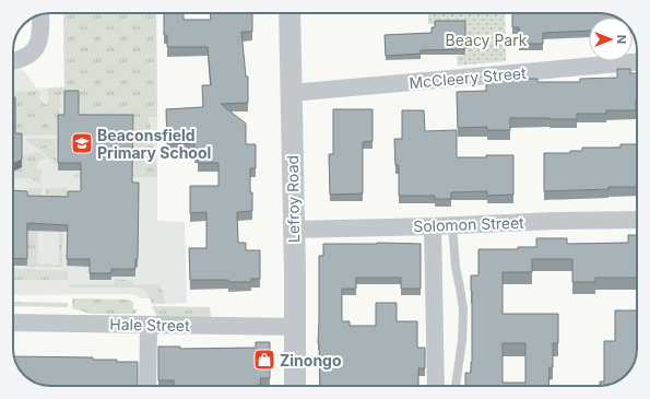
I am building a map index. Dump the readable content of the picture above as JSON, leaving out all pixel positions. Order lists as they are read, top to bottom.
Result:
{
  "streets": {
    "street": [
      "McCleery Street",
      "Lefroy Road",
      "Solomon Street",
      "Hale Street"
    ]
  },
  "crossings": [
    ["McCleery Street", "Lefroy Road"],
    ["Lefroy Road", "Solomon Street"],
    ["Lefroy Road", "Hale Street"]
  ],
  "parks": ["Beacy Park"],
  "places": {
    "school or university": ["Beaconsfield Primary School"],
    "shop": ["Zinongo"]
  },
  "north": "right"
}
